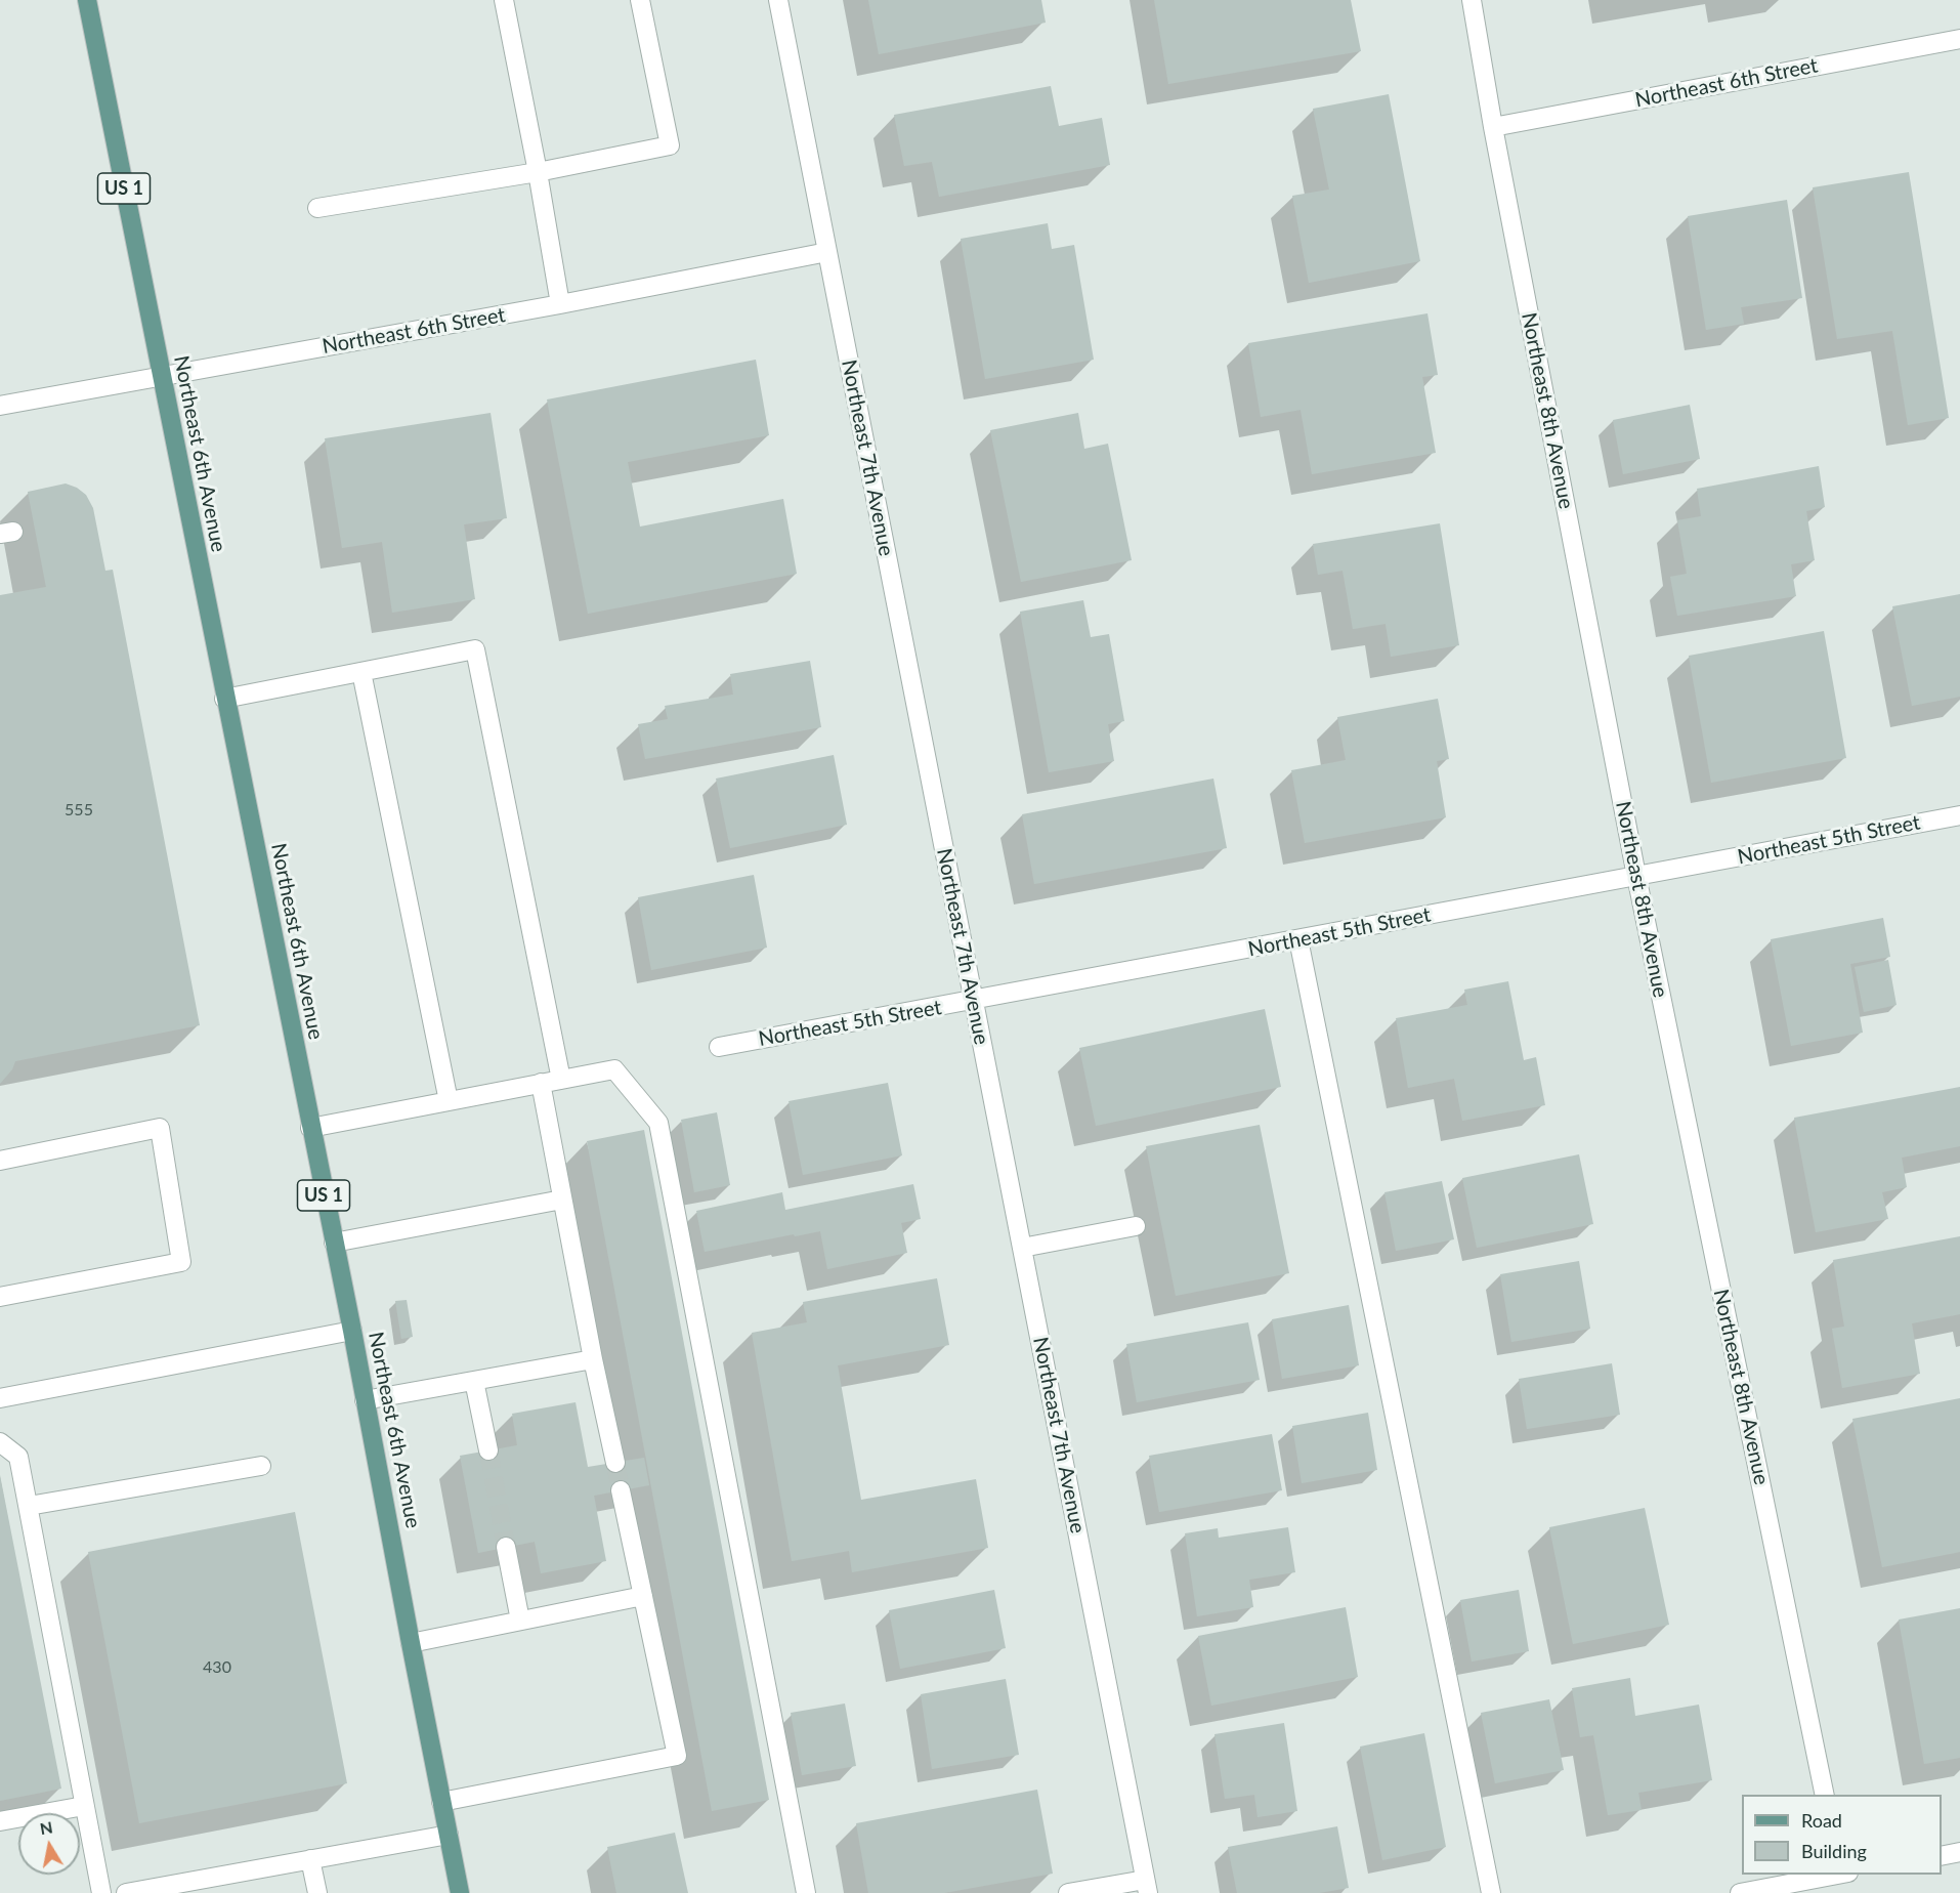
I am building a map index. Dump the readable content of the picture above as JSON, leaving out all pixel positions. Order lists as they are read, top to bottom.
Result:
{
  "streets": {
    "main road": ["US 1", "Northeast 6th Avenue"],
    "street": [
      "Northeast 6th Street",
      "Northeast 8th Avenue",
      "Northeast 7th Avenue",
      "Northeast 5th Street"
    ]
  },
  "crossings": [
    ["Northeast 6th Street", "Northeast 8th Avenue"],
    ["Northeast 6th Street", "Northeast 6th Avenue"],
    ["Northeast 6th Street", "Northeast 7th Avenue"],
    ["Northeast 8th Avenue", "Northeast 5th Street"],
    ["Northeast 7th Avenue", "Northeast 5th Street"]
  ],
  "house_numbers": ["555", "430"],
  "legend": ["Road", "Building"],
  "north": "top"
}
